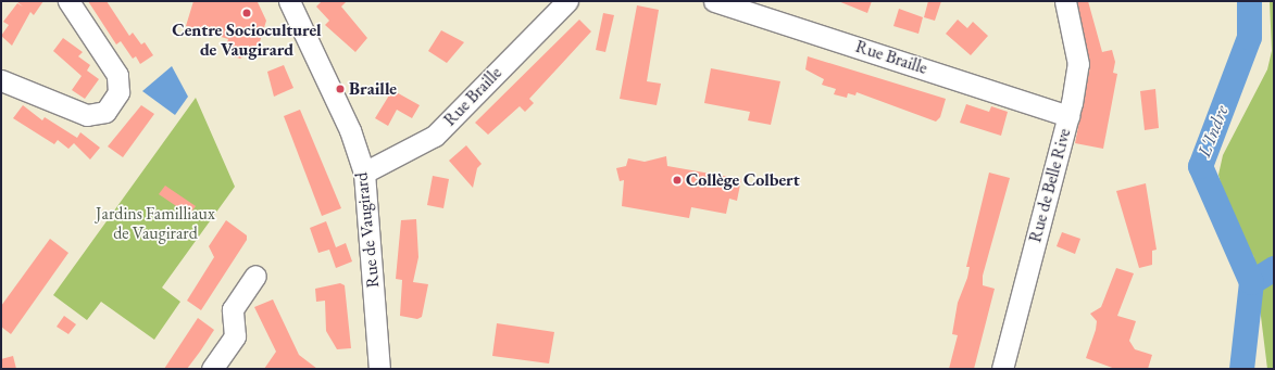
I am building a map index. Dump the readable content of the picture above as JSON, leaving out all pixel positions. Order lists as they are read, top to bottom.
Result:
{
  "streets": {
    "street": ["Rue Braille", "Rue de Belle Rive", "Rue de Vaugirard"]
  },
  "crossings": [
    ["Rue Braille", "Rue de Belle Rive"],
    ["Rue Braille", "Rue de Vaugirard"]
  ],
  "water": ["L'Indre"],
  "parks": ["Jardins Familliaux de Vaugirard"],
  "places": ["Centre Socioculturel de Vaugirard", "Braille", "Collège Colbert"]
}
